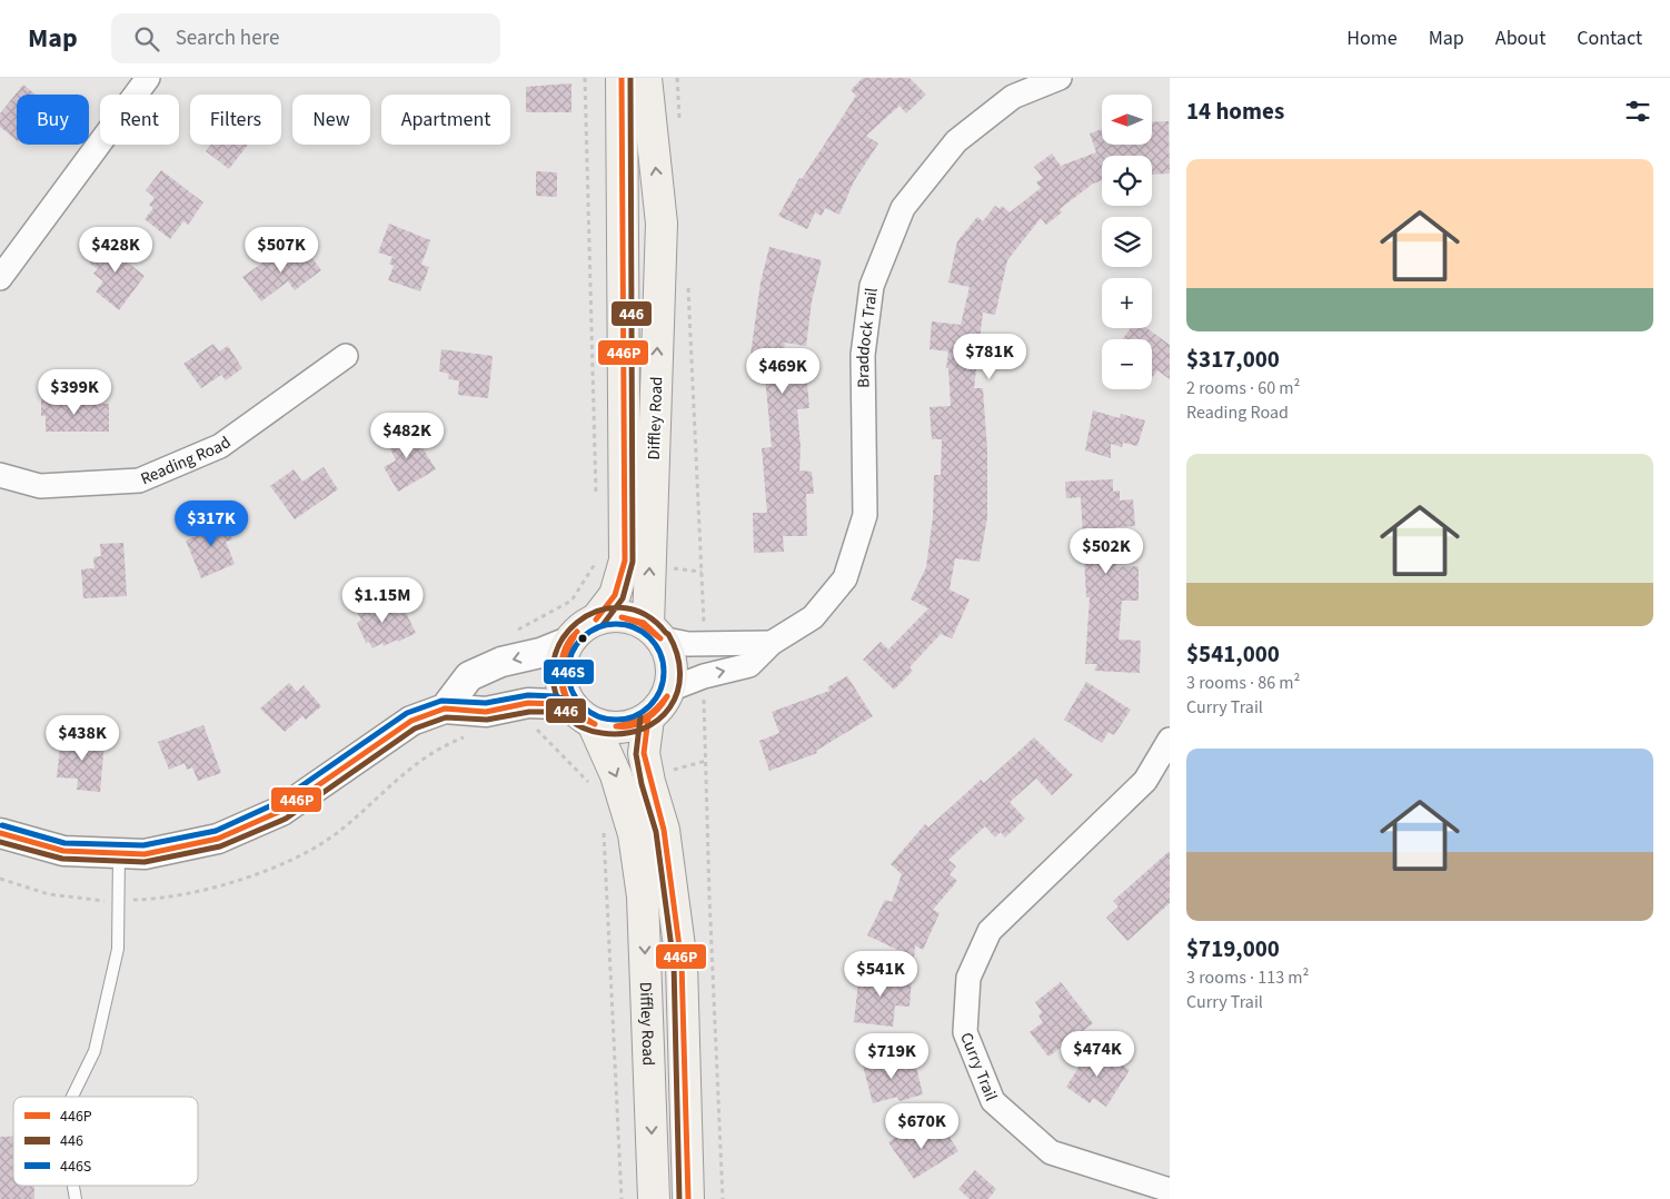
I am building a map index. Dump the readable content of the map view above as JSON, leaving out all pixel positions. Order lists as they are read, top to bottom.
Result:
{
  "streets": {
    "main road": ["Diffley Road"],
    "street": ["Braddock Trail", "Reading Road", "Curry Trail"]
  },
  "crossings": [
    ["Braddock Trail", "Diffley Road"]
  ],
  "lines": ["transit line 446P", "transit line 446", "transit line 446S"],
  "legend": ["446P", "446", "446S"],
  "north": "left",
  "page": {
    "header": "Map",
    "search": "Search here",
    "nav": [
      "Home",
      "Map",
      "About",
      "Contact"
    ],
    "heading": "14 homes",
    "map_buttons": ["+", "−"],
    "chip": [
      "Buy",
      "Rent",
      "Filters",
      "New",
      "Apartment"
    ],
    "list": [
      {
        "name": "$317,000",
        "note": "2 rooms · 60 m² · Reading Road"
      },
      {
        "name": "$541,000",
        "note": "3 rooms · 86 m² · Curry Trail"
      },
      {
        "name": "$719,000",
        "note": "3 rooms · 113 m² · Curry Trail"
      }
    ],
    "price": [
      "$428K",
      "$507K",
      "$781K",
      "$469K",
      "$399K",
      "$482K",
      "$317K",
      "$502K",
      "$1.15M",
      "$438K",
      "$541K",
      "$474K",
      "$719K",
      "$670K"
    ]
  }
}
